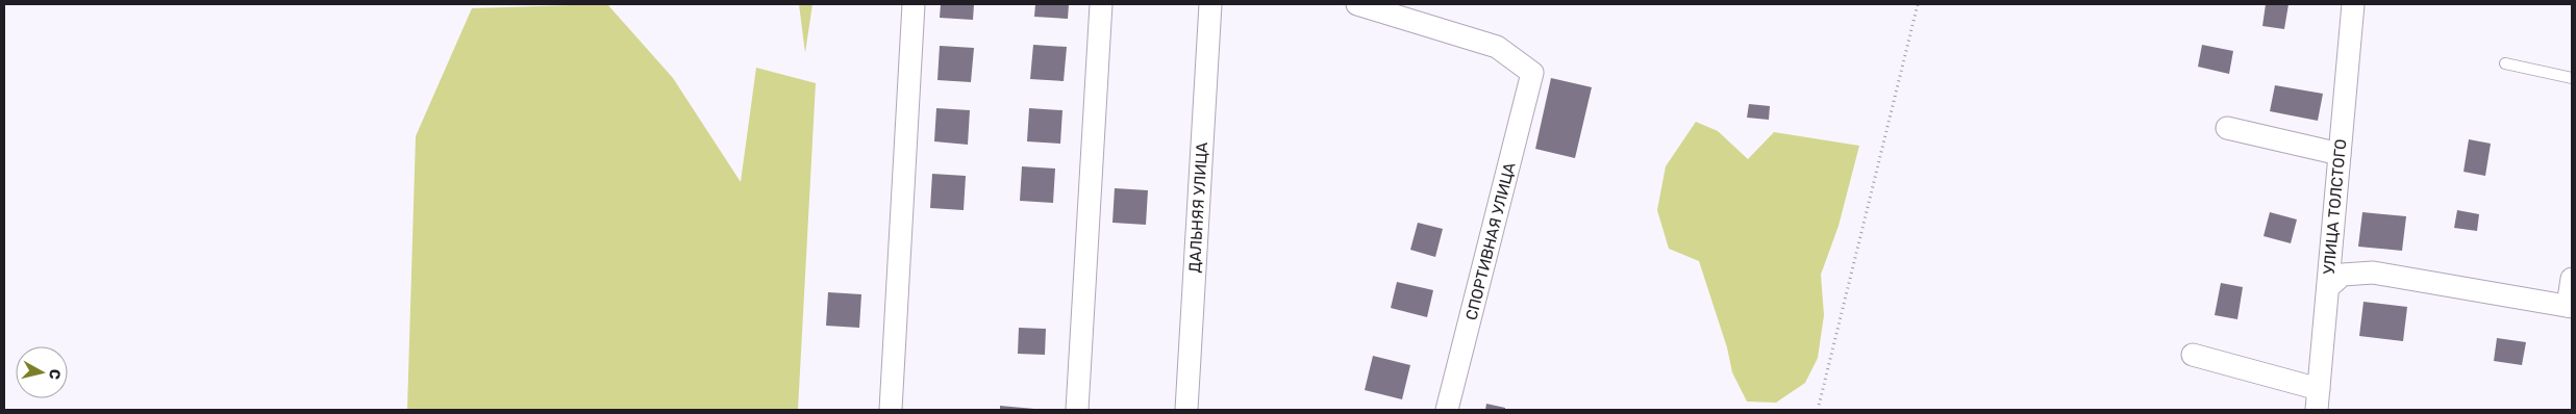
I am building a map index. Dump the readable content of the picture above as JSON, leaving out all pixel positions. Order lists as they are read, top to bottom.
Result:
{
  "streets": {
    "street": ["ДАЛЬНЯЯ УЛИЦА", "УЛИЦА ТОЛСТОГО", "СПОРТИВНАЯ УЛИЦА"]
  },
  "north": "right"
}
